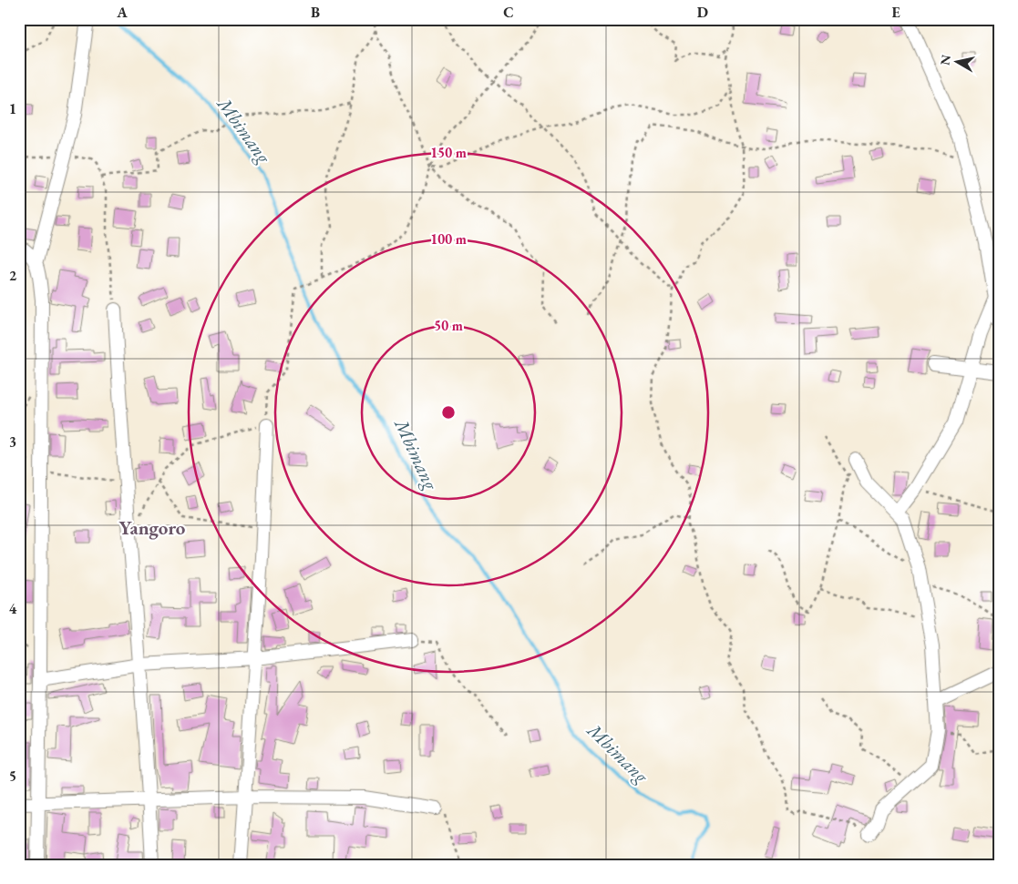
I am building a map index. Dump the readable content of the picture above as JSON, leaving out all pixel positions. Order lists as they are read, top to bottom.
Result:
{
  "districts": ["Yangoro"],
  "water": ["Mbimang"],
  "north": "left",
  "grid": {
    "columns": [
      "A",
      "B",
      "C",
      "D",
      "E"
    ],
    "rows": [
      "1",
      "2",
      "3",
      "4",
      "5"
    ]
  },
  "rings": ["150 m", "100 m", "50 m"]
}
